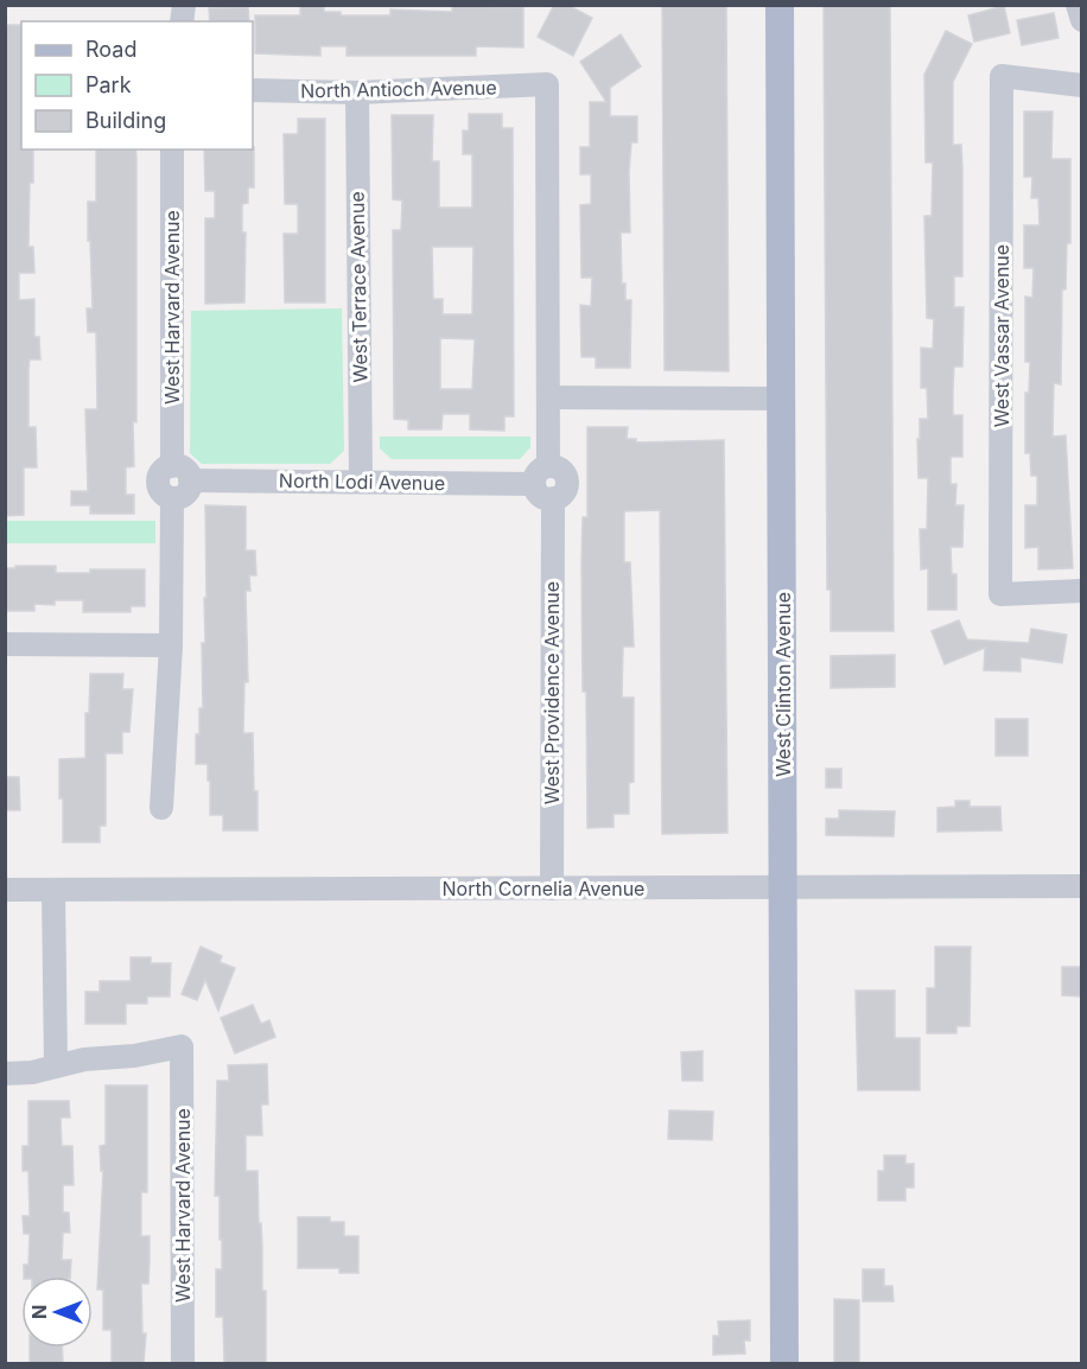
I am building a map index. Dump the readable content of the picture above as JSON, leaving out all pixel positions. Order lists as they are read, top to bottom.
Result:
{
  "streets": {
    "main road": ["West Clinton Avenue"],
    "street": [
      "North Antioch Avenue",
      "West Terrace Avenue",
      "West Harvard Avenue",
      "West Vassar Avenue",
      "North Lodi Avenue",
      "West Providence Avenue",
      "North Cornelia Avenue"
    ]
  },
  "crossings": [
    ["North Antioch Avenue", "West Terrace Avenue"],
    ["West Terrace Avenue", "North Lodi Avenue"],
    ["West Harvard Avenue", "North Lodi Avenue"],
    ["North Lodi Avenue", "West Providence Avenue"],
    ["West Clinton Avenue", "North Cornelia Avenue"],
    ["West Providence Avenue", "North Cornelia Avenue"]
  ],
  "legend": ["Road", "Park", "Building"],
  "north": "left"
}
